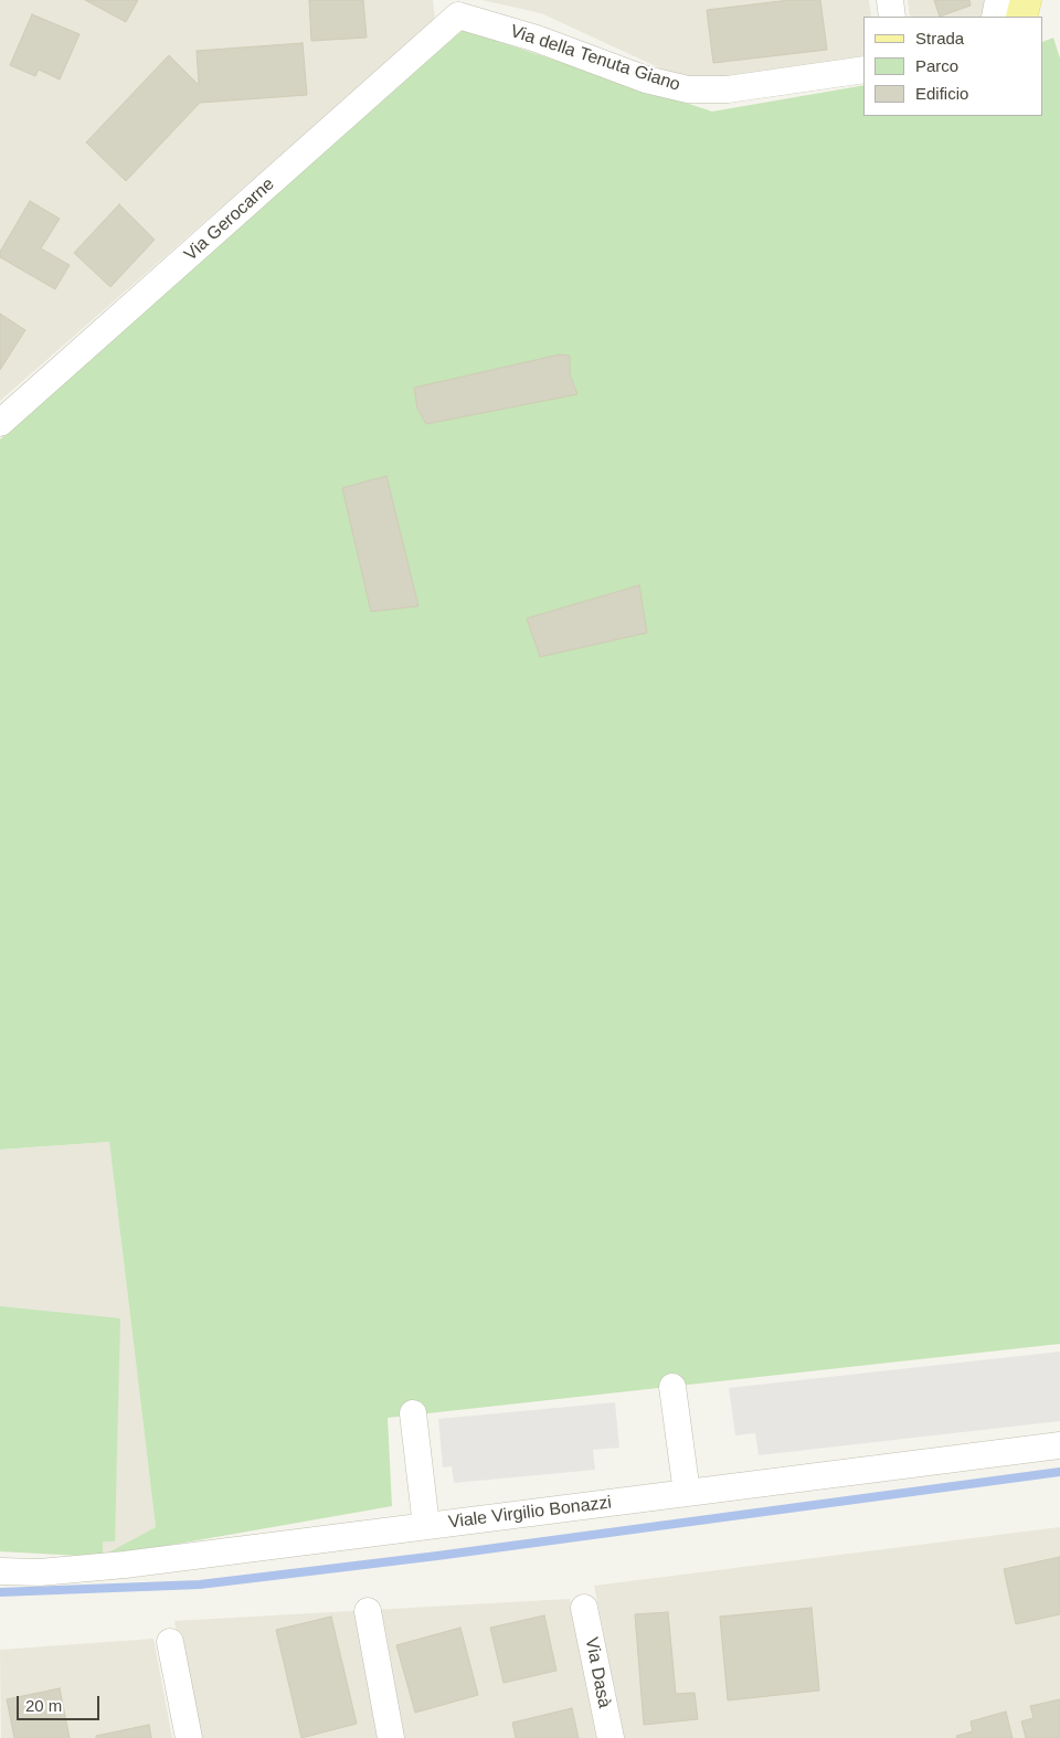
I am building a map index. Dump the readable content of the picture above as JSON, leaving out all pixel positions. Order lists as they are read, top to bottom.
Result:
{
  "streets": {
    "street": [
      "Via della Tenuta Giano",
      "Via Gerocarne",
      "Viale Virgilio Bonazzi",
      "Via Dasà"
    ]
  },
  "crossings": [
    ["Via della Tenuta Giano", "Via Gerocarne"]
  ],
  "legend": ["Strada", "Parco", "Edificio"],
  "scale_bar": "20 m"
}
